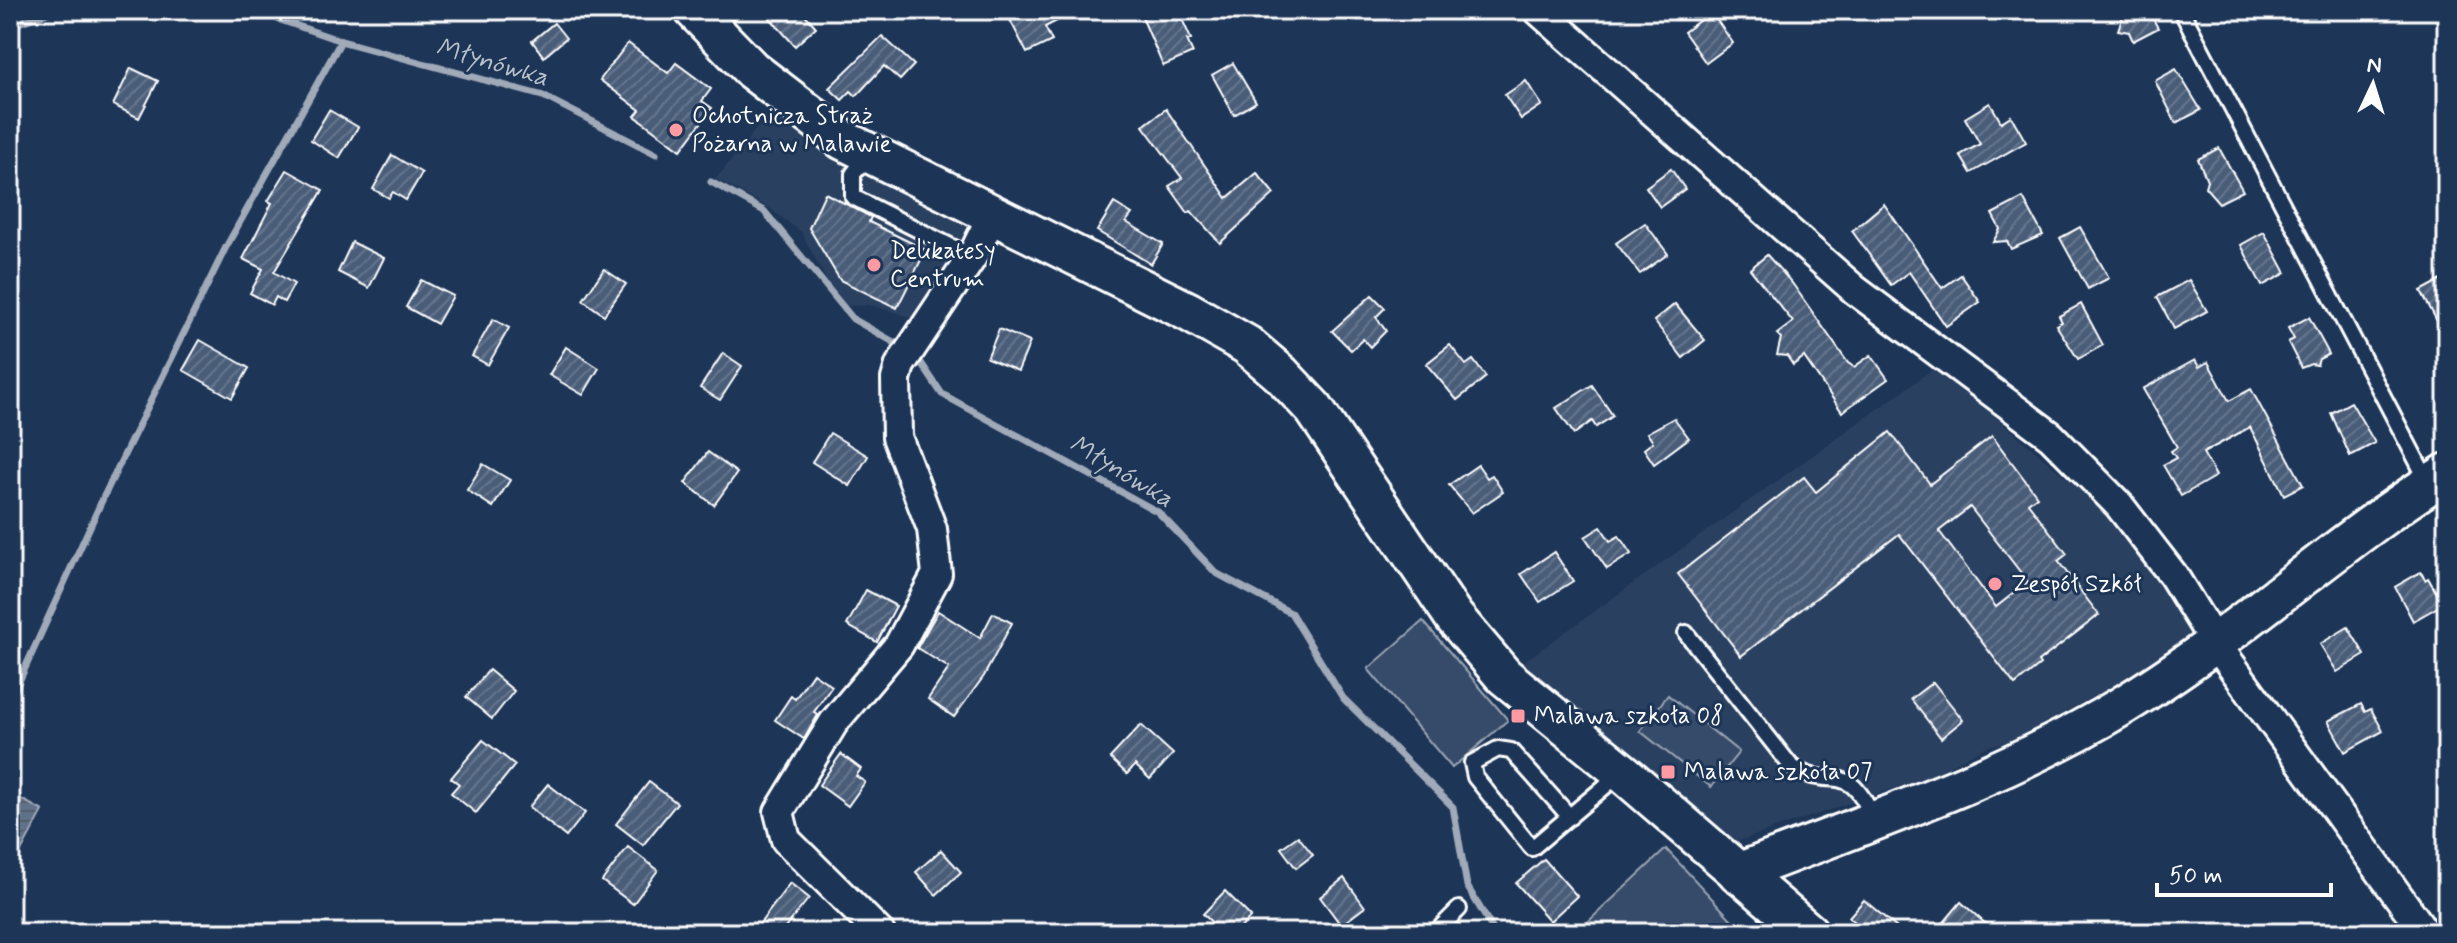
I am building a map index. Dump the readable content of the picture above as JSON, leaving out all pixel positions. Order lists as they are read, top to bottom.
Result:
{
  "water": ["Młynówka"],
  "places": {
    "other": ["Ochotnicza Straż Pożarna w Malawie", "Delikatesy Centrum", "Zespół Szkół"],
    "transit": ["Malawa szkoła 08", "Malawa szkoła 07"]
  },
  "scale_bar": "50 m",
  "north": "top"
}
